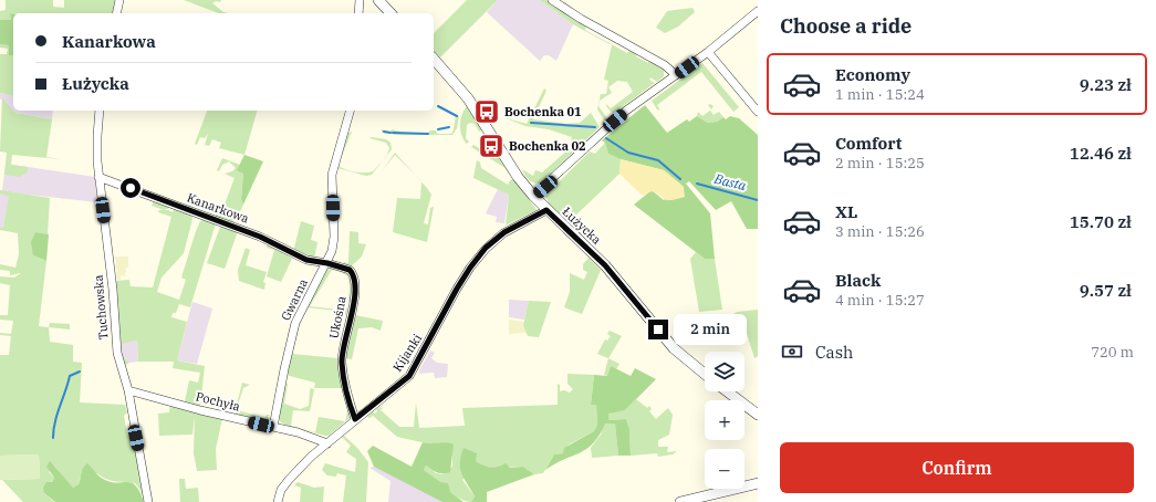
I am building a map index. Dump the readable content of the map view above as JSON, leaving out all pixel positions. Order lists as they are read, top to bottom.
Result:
{
  "streets": {
    "street": [
      "Kanarkowa",
      "Łużycka",
      "Gwarna",
      "Tuchowska",
      "Ukośna",
      "Kijanki",
      "Pochyła"
    ]
  },
  "crossings": [
    ["Kanarkowa", "Gwarna"],
    ["Kanarkowa", "Tuchowska"],
    ["Kanarkowa", "Ukośna"],
    ["Łużycka", "Kijanki"],
    ["Gwarna", "Ukośna"],
    ["Gwarna", "Pochyła"],
    ["Tuchowska", "Pochyła"],
    ["Ukośna", "Kijanki"],
    ["Kijanki", "Pochyła"]
  ],
  "water": ["Basta"],
  "places": {
    "bus stop": ["Bochenka 01", "Bochenka 02"]
  },
  "page": {
    "heading": "Choose a ride",
    "banner": ["Kanarkowa", "Łużycka"],
    "list": [
      {
        "name": "Economy",
        "note": "1 min · 15:24",
        "value": "9.23 zł"
      },
      {
        "name": "Comfort",
        "note": "2 min · 15:25",
        "value": "12.46 zł"
      },
      {
        "name": "XL",
        "note": "3 min · 15:26",
        "value": "15.70 zł"
      },
      {
        "name": "Black",
        "note": "4 min · 15:27",
        "value": "9.57 zł"
      }
    ],
    "bubble": "2 min",
    "pay": ["Cash", "720 m"],
    "map_buttons": ["+", "−"],
    "buttons": "Confirm"
  }
}
